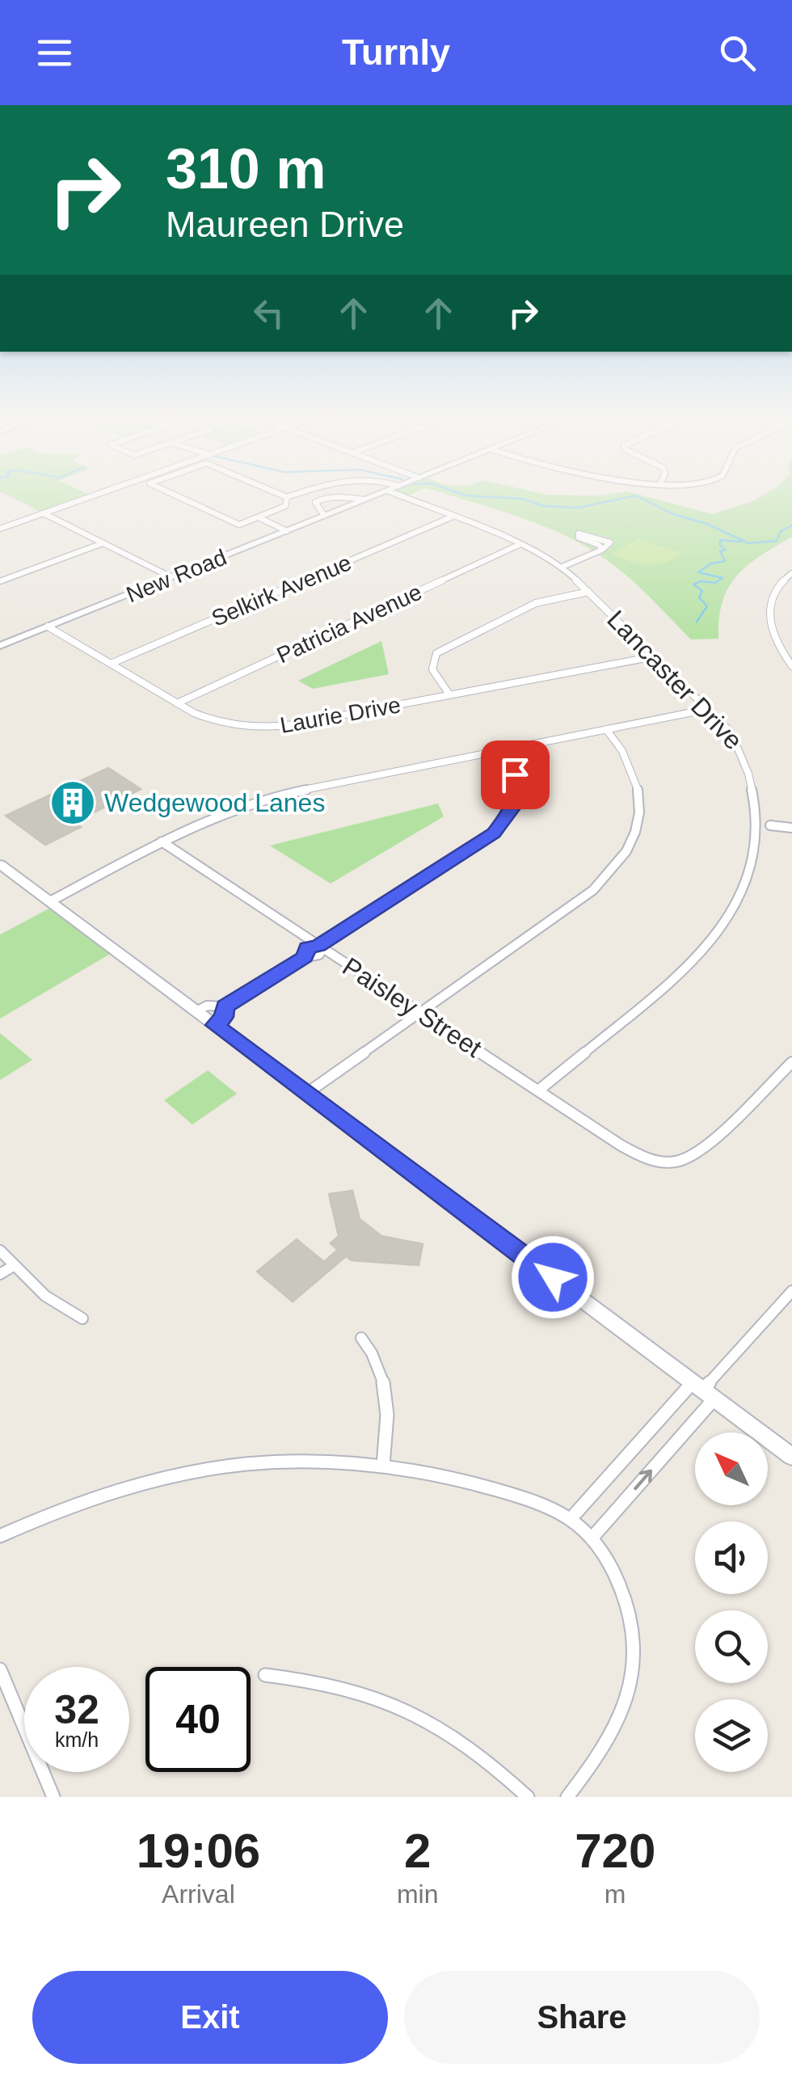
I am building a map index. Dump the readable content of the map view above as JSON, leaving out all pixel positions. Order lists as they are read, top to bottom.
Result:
{
  "streets": {
    "street": [
      "New Road",
      "Selkirk Avenue",
      "Patricia Avenue",
      "Lancaster Drive",
      "Laurie Drive",
      "Paisley Street"
    ]
  },
  "crossings": [
    ["New Road", "Laurie Drive"],
    ["Selkirk Avenue", "Lancaster Drive"],
    ["Selkirk Avenue", "Laurie Drive"],
    ["Patricia Avenue", "Lancaster Drive"],
    ["Patricia Avenue", "Laurie Drive"],
    ["Lancaster Drive", "Laurie Drive"]
  ],
  "places": {
    "building": ["Wedgewood Lanes"]
  },
  "north": "top left",
  "page": {
    "header": "Turnly",
    "turn": ["310 m", "Maureen Drive"],
    "speed": "32 km/h",
    "limit": "40",
    "eta": [
      "19:06",
      "Arrival",
      "2",
      "min",
      "720",
      "m"
    ],
    "buttons": ["Exit", "Share"]
  }
}
